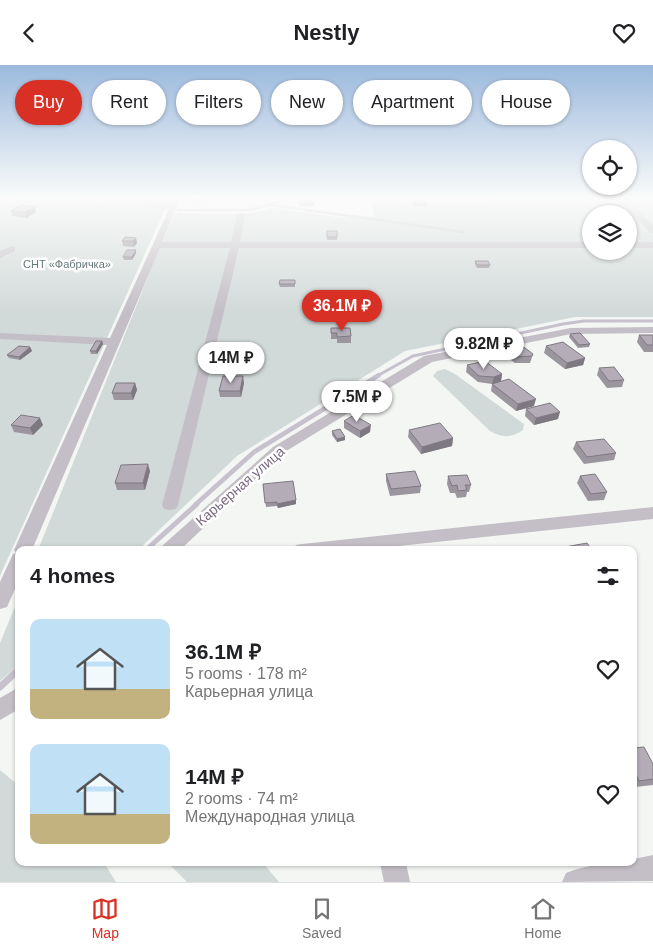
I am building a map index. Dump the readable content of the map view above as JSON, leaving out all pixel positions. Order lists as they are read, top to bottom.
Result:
{
  "streets": {
    "street": ["Карьерная улица"]
  },
  "parks": ["СНТ «Фабричка»"],
  "page": {
    "header": "Nestly",
    "chip": [
      "Buy",
      "Rent",
      "Filters",
      "New",
      "Apartment",
      "House"
    ],
    "price": [
      "36.1M ₽",
      "9.82M ₽",
      "14M ₽",
      "7.5M ₽"
    ],
    "heading": "4 homes",
    "list": [
      {
        "name": "36.1M ₽",
        "note": "5 rooms · 178 m² · Карьерная улица"
      },
      {
        "name": "14M ₽",
        "note": "2 rooms · 74 m² · Международная улица"
      }
    ],
    "tabs": ["Map", "Saved", "Home"]
  }
}
